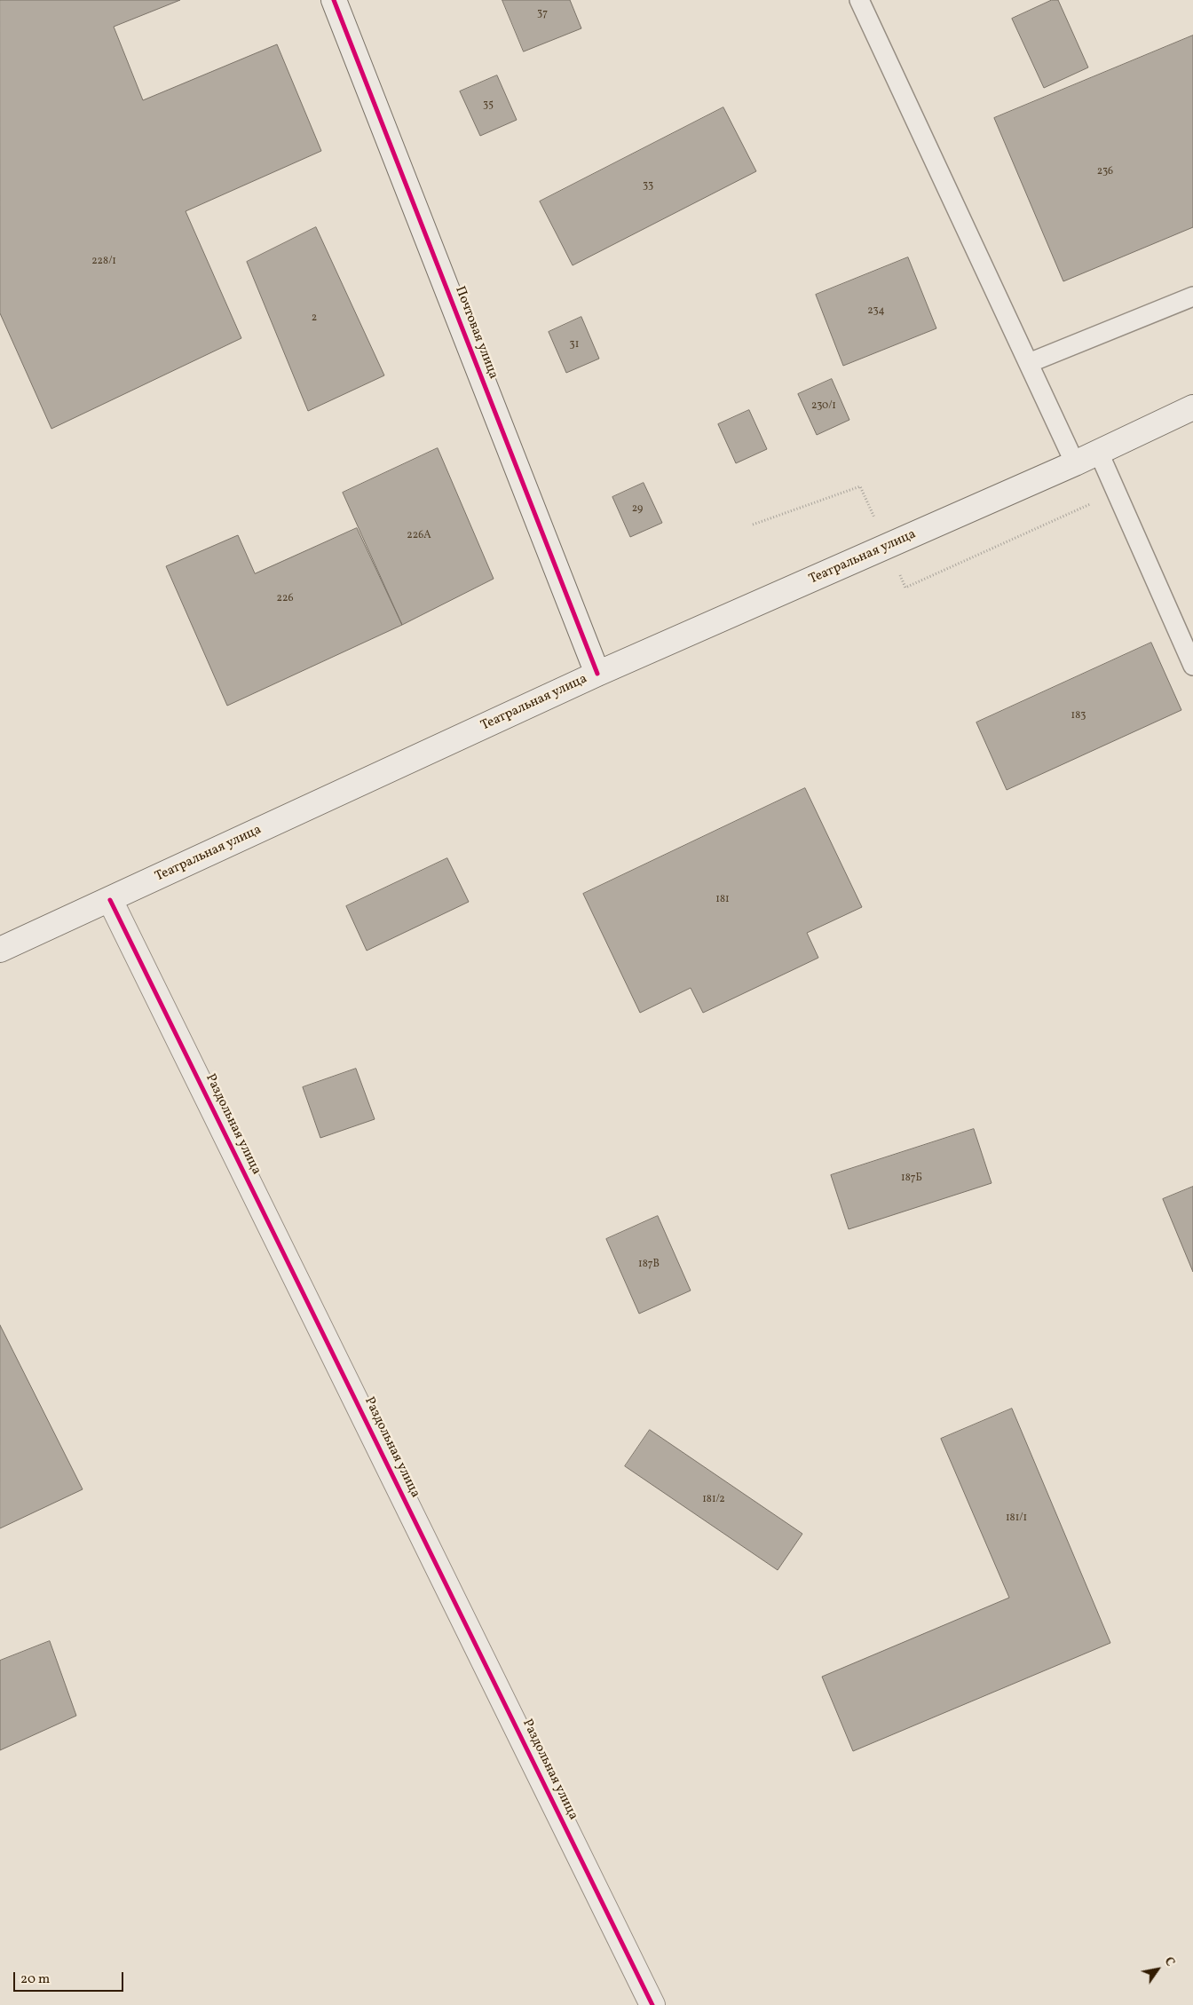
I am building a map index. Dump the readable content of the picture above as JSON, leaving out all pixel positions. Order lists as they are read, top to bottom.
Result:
{
  "streets": {
    "street": ["Почтовая улица", "Театральная улица", "Раздольная улица"]
  },
  "crossings": [
    ["Почтовая улица", "Театральная улица"],
    ["Театральная улица", "Раздольная улица"]
  ],
  "house_numbers": [
    "37",
    "35",
    "236",
    "33",
    "228/1",
    "234",
    "2",
    "31",
    "230/1",
    "29",
    "226А",
    "226",
    "183",
    "181",
    "187Б",
    "187В",
    "181/2",
    "181/1"
  ],
  "scale_bar": "20 m",
  "north": "top right"
}
